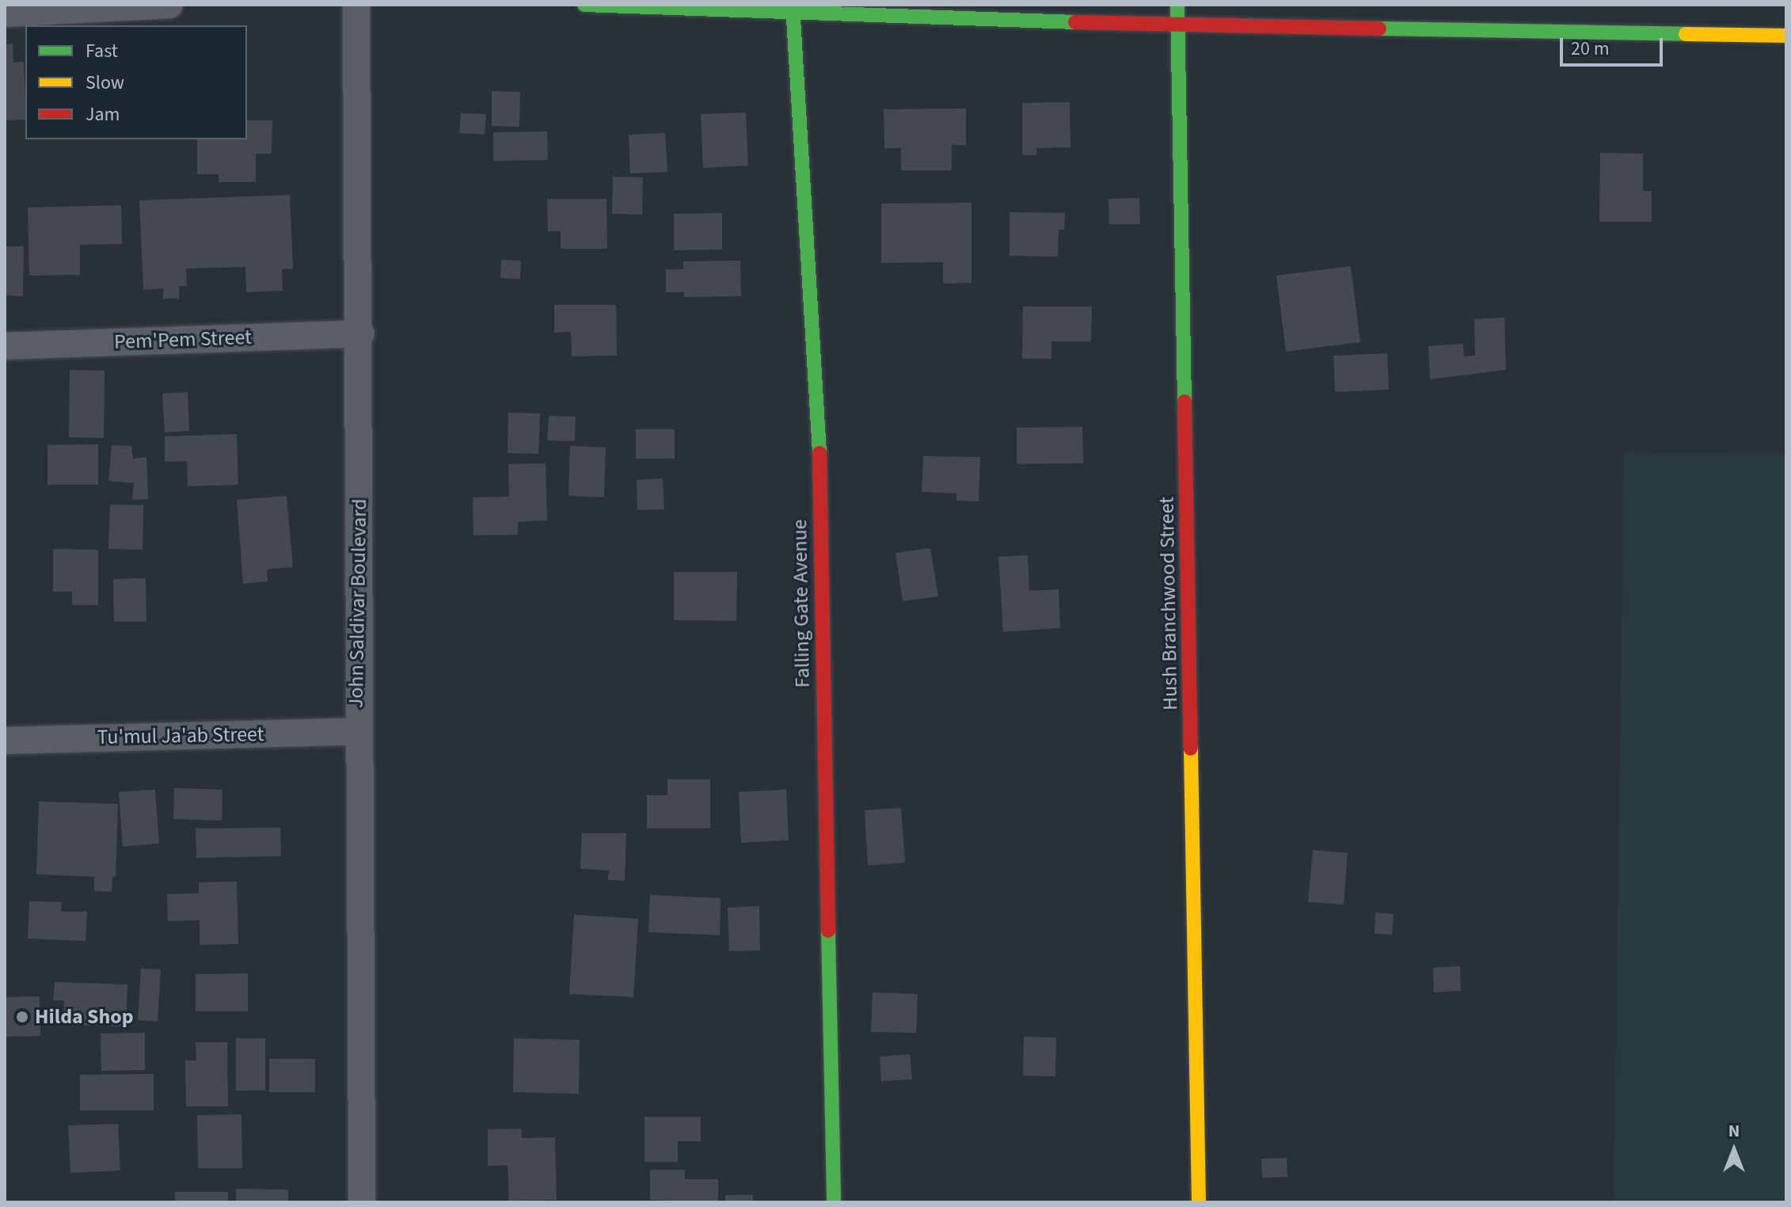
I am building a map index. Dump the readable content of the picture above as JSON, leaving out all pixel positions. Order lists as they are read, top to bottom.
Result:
{
  "streets": {
    "street": [
      "Pem'Pem Street",
      "John Saldivar Boulevard",
      "Falling Gate Avenue",
      "Hush Branchwood Street",
      "Tu'mul Ja'ab Street"
    ]
  },
  "crossings": [
    ["Pem'Pem Street", "John Saldivar Boulevard"],
    ["John Saldivar Boulevard", "Tu'mul Ja'ab Street"]
  ],
  "places": ["Hilda Shop"],
  "legend": ["Fast", "Slow", "Jam"],
  "scale_bar": "20 m",
  "north": "top"
}
